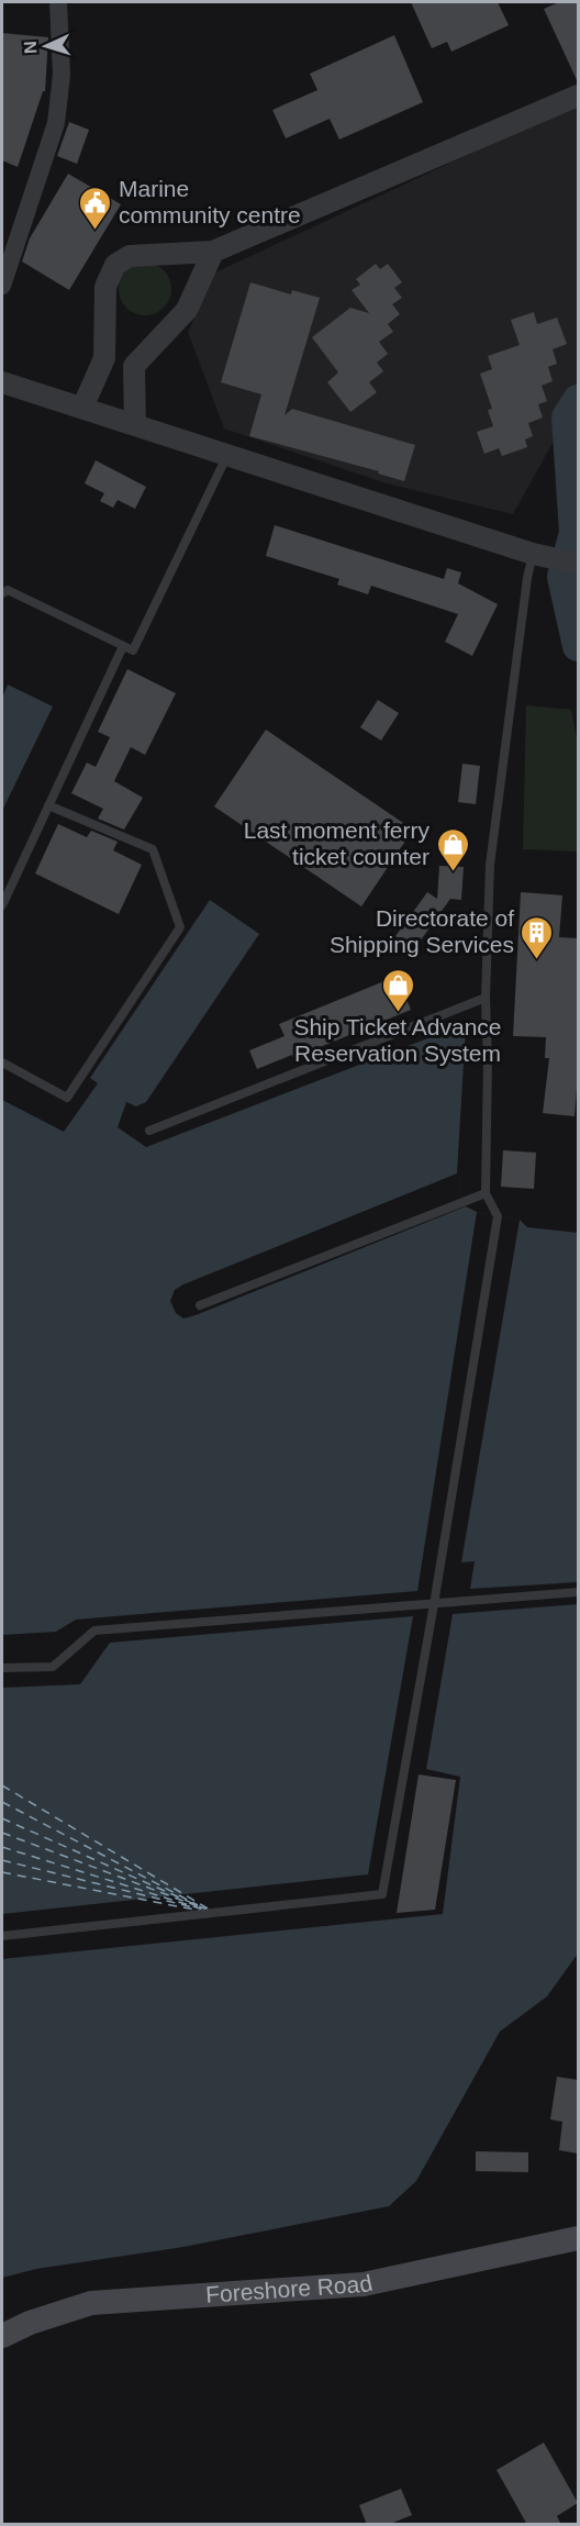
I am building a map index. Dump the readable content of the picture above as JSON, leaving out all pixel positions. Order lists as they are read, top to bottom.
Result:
{
  "streets": {
    "main road": ["Foreshore Road"]
  },
  "places": {
    "public building": ["Marine community centre"],
    "shop": ["Last moment ferry ticket counter", "Ship Ticket Advance Reservation System"],
    "building": ["Directorate of Shipping Services"]
  },
  "north": "left"
}
